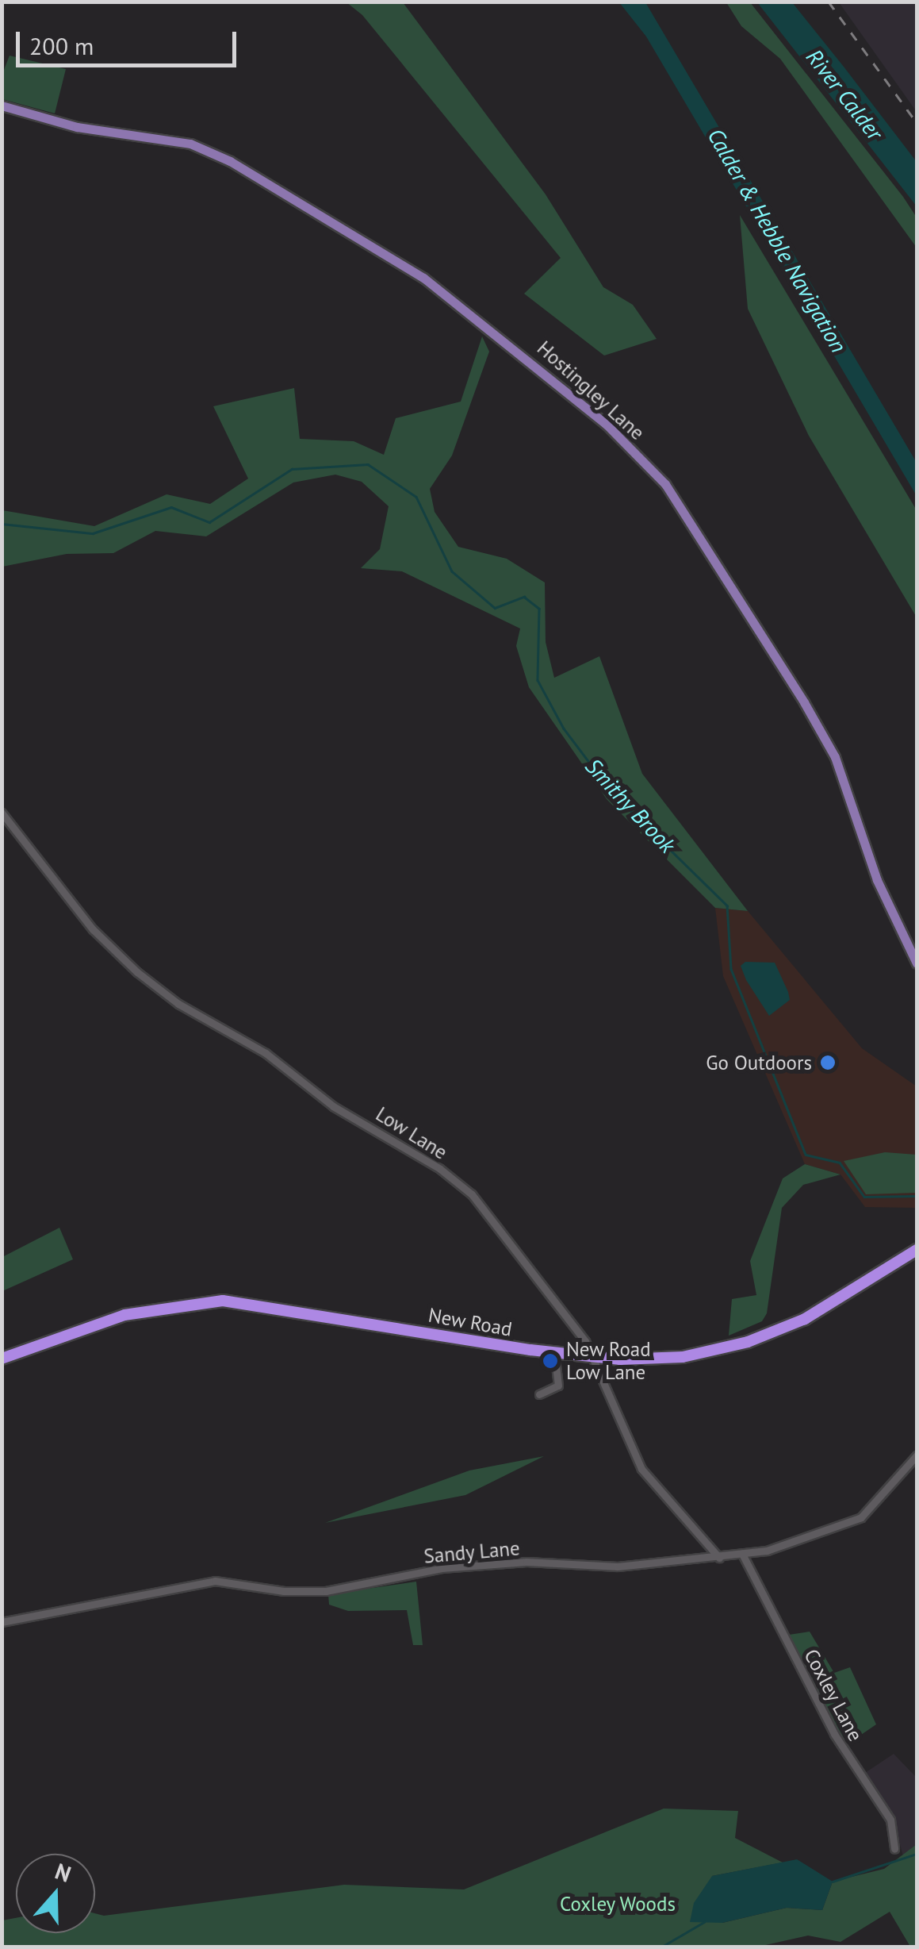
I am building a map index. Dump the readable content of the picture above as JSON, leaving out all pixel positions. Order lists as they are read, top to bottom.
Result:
{
  "streets": {
    "highway": ["New Road"],
    "main road": ["Hostingley Lane"],
    "street": ["Low Lane", "Sandy Lane", "Coxley Lane"]
  },
  "crossings": [
    ["Low Lane", "New Road"],
    ["Low Lane", "Sandy Lane"],
    ["Sandy Lane", "Coxley Lane"]
  ],
  "water": ["River Calder", "Calder & Hebble Navigation", "Smithy Brook"],
  "parks": ["Coxley Woods"],
  "places": ["Go Outdoors", "New Road Low Lane"],
  "scale_bar": "200 m",
  "north": "top"
}
